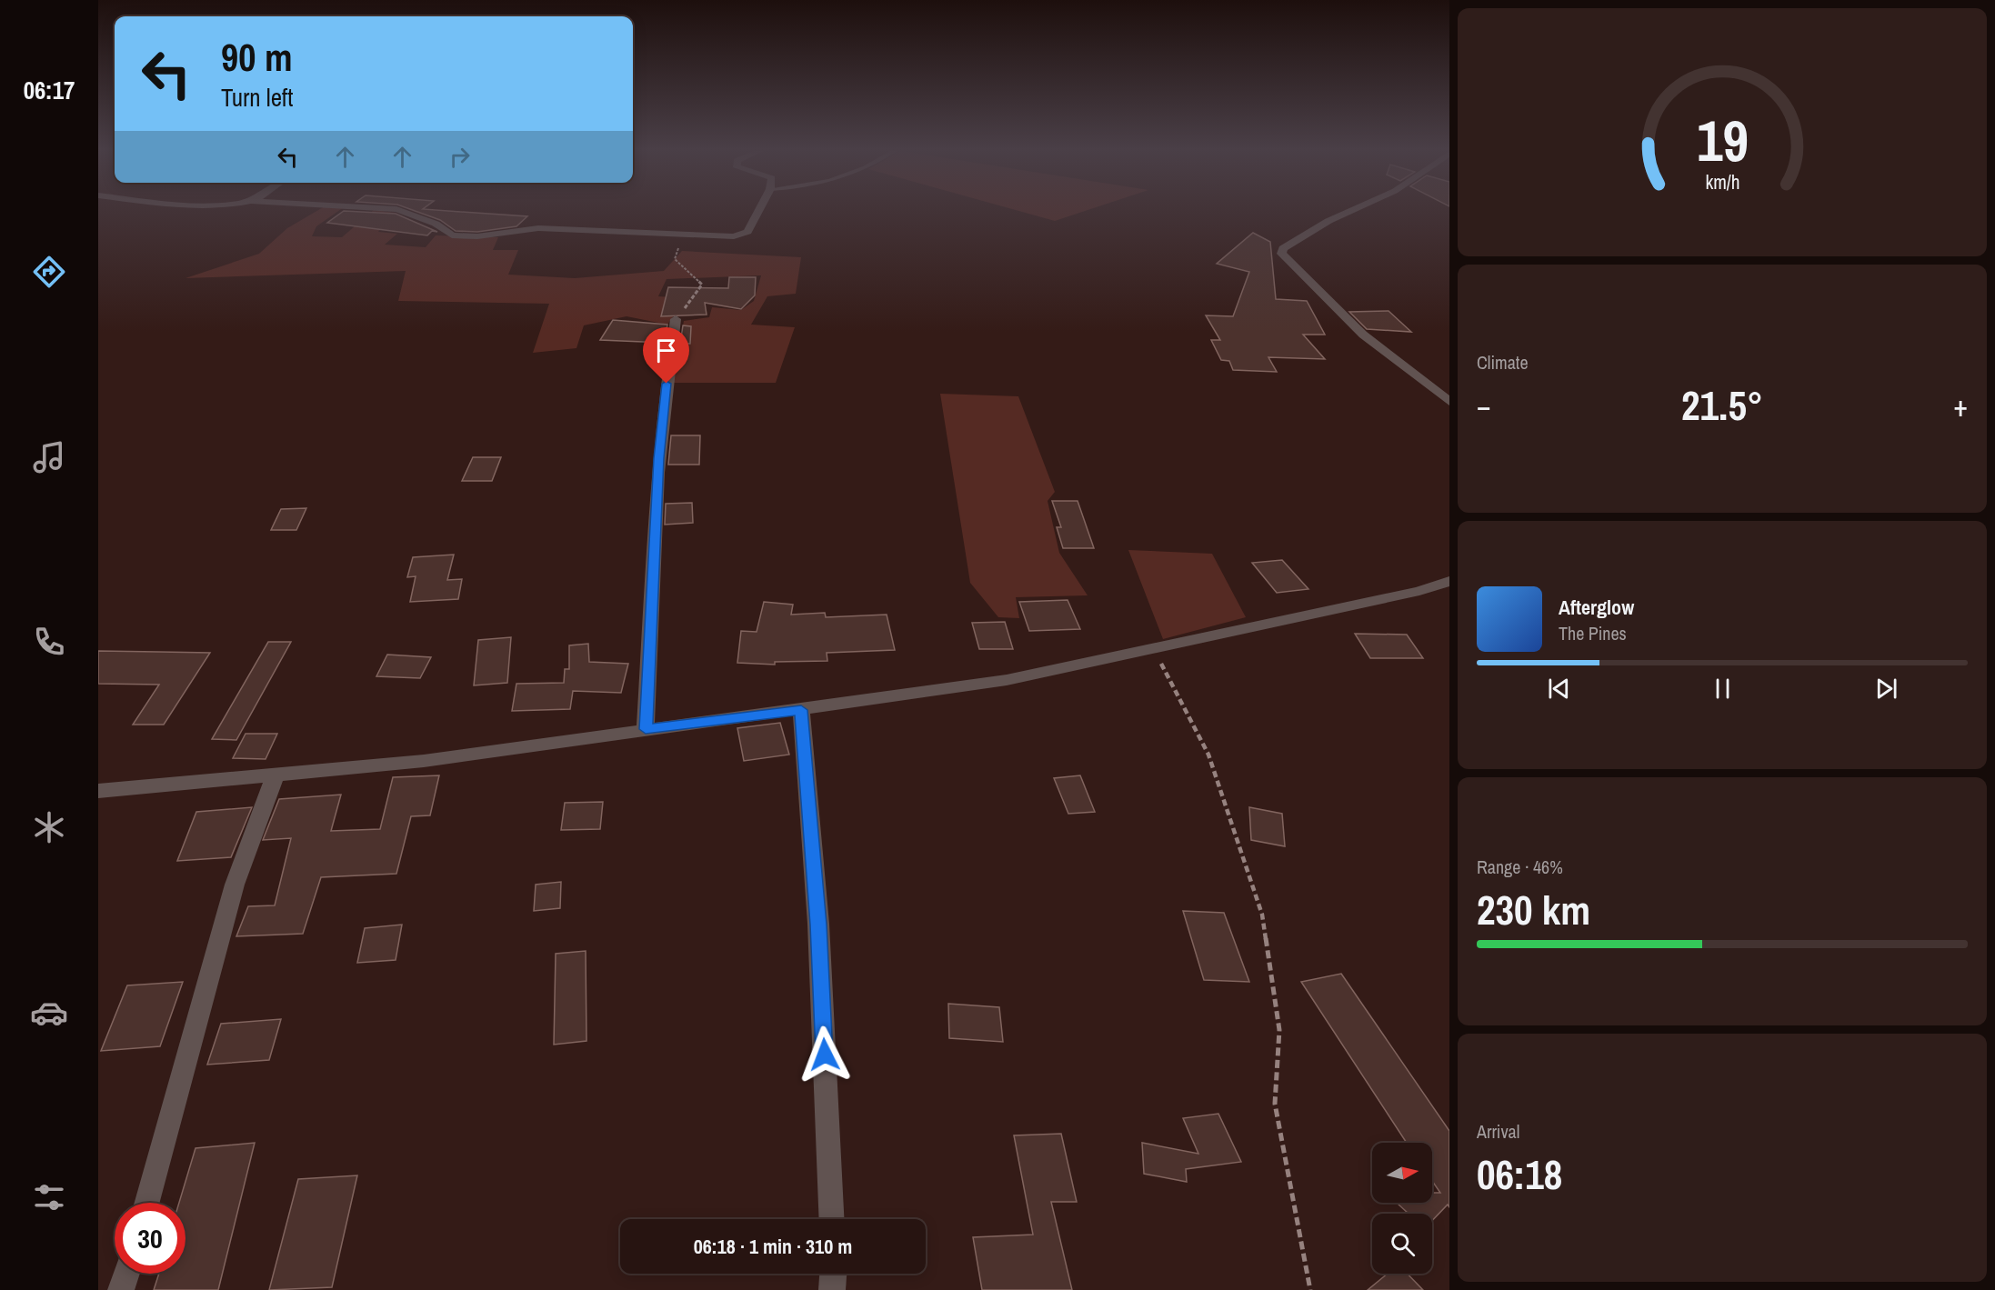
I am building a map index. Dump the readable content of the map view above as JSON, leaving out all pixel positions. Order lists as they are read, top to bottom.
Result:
{
  "north": "right",
  "page": {
    "tabs": "06:17",
    "turn": ["90 m", "Turn left"],
    "tile": [
      "Climate",
      ["Range · 46%", "230 km"],
      ["Arrival", "06:18"]
    ],
    "heat": ["−", "21.5°", "+"],
    "song": ["Afterglow", "The Pines"],
    "limit": "30",
    "trip": "06:18 · 1 min · 310 m",
    "gauge": ["19", "km/h"]
  }
}
